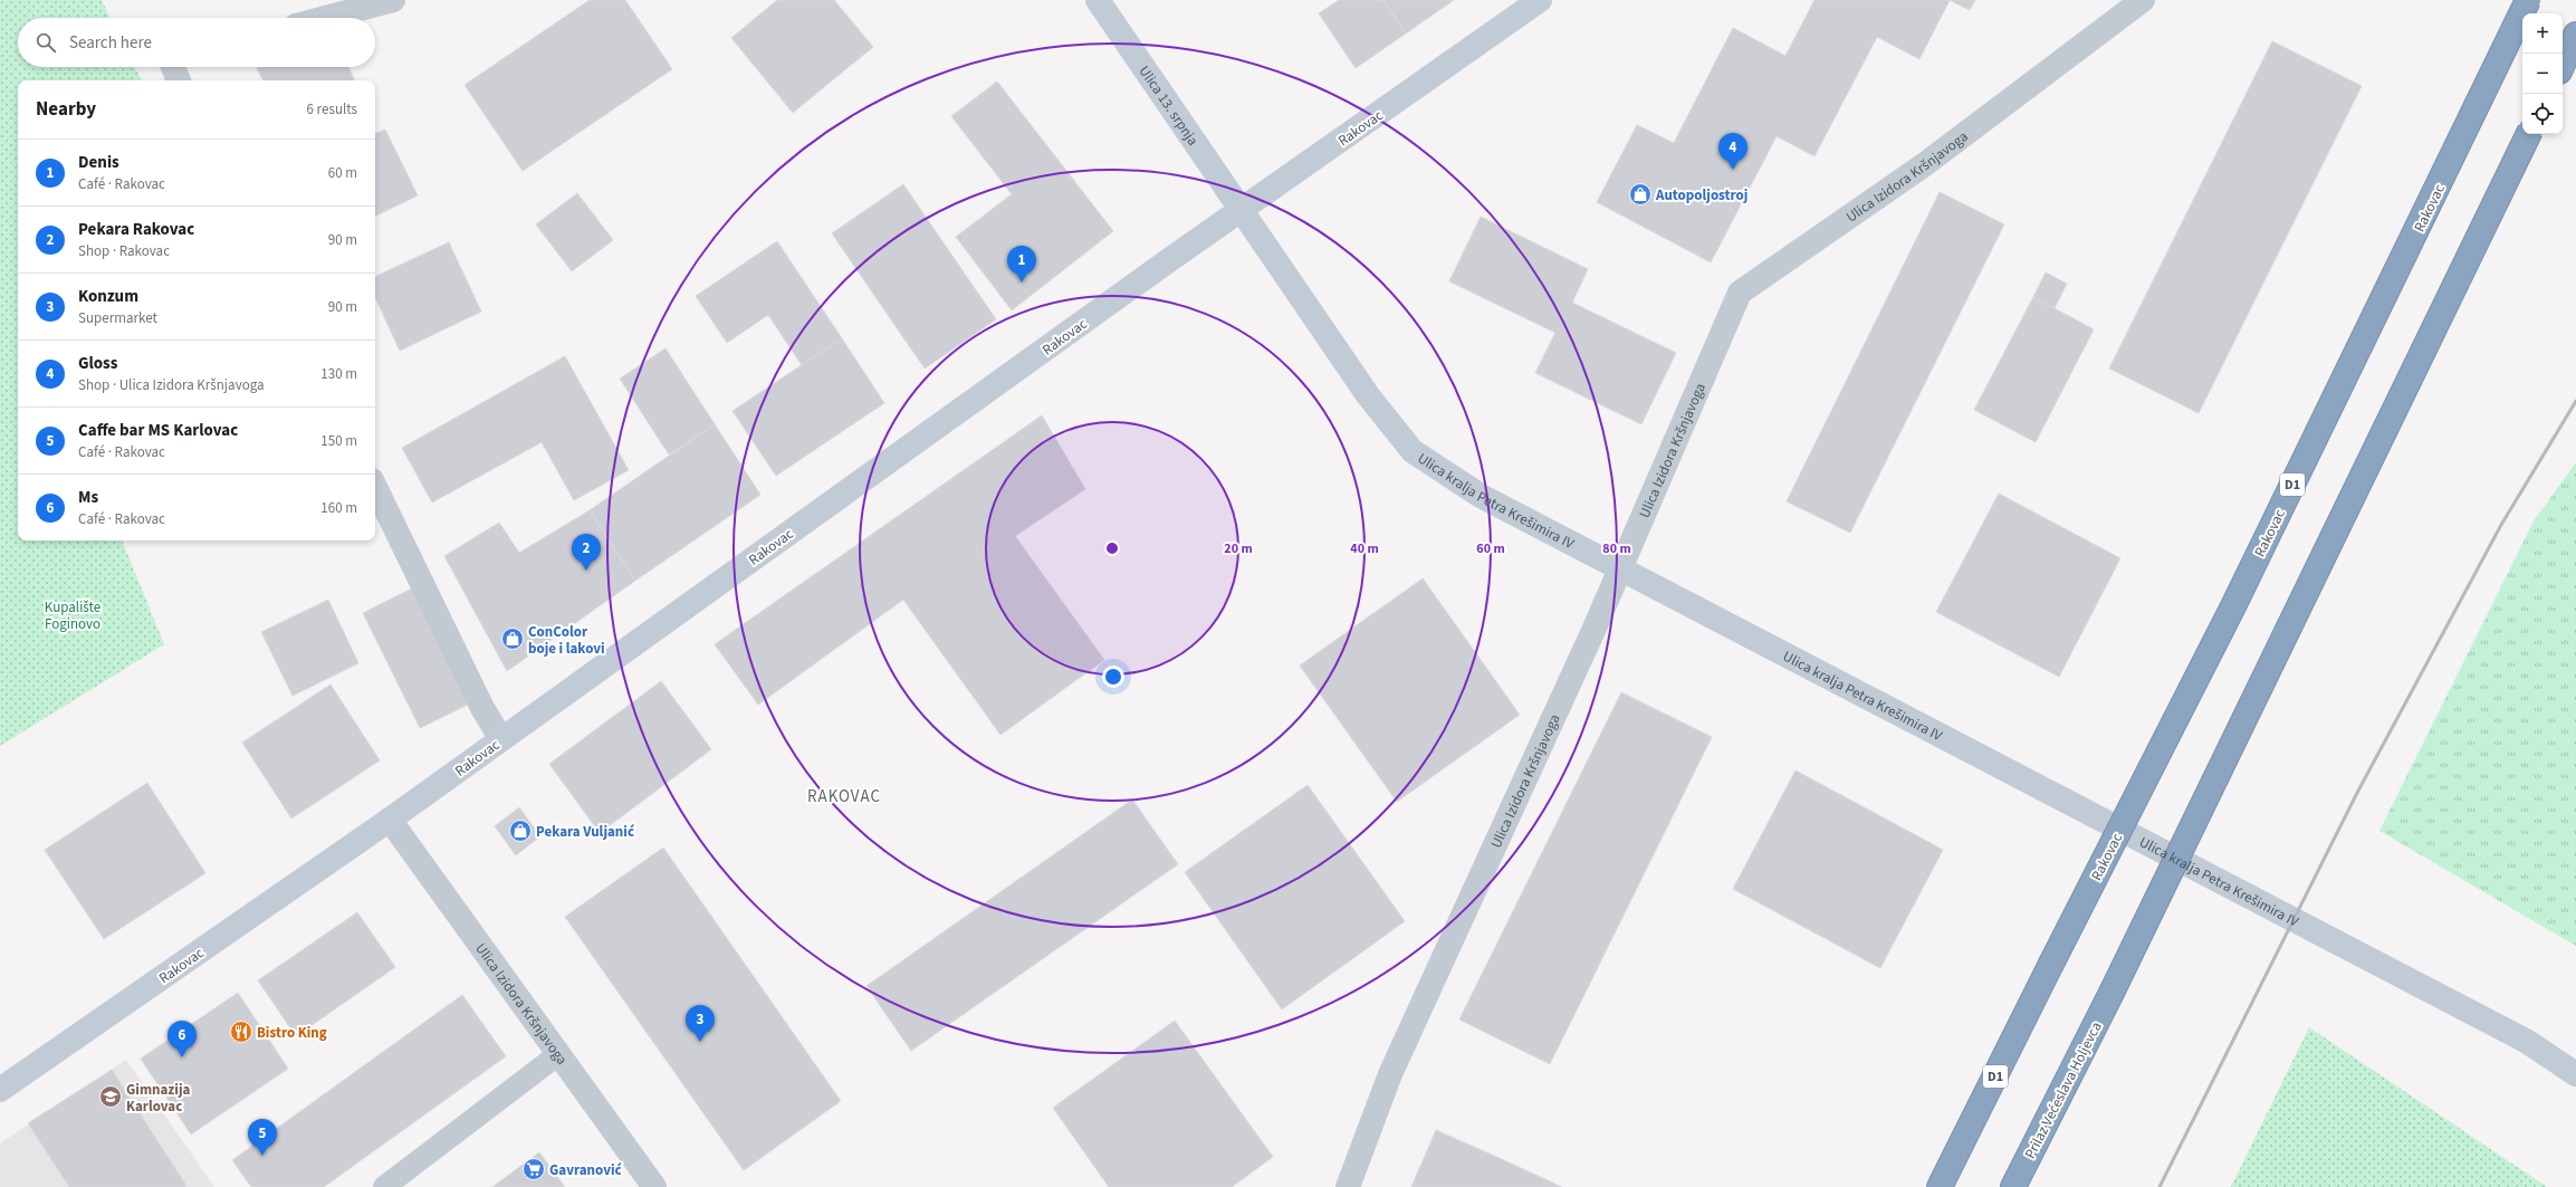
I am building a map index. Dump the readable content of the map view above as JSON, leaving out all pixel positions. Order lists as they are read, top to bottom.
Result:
{
  "streets": {
    "highway": ["Rakovac", "D1", "Prilaz Većeslava Holjevca"],
    "main road": ["Ulica 13. srpnja", "Ulica kralja Petra Krešimira IV"],
    "street": ["Ulica Izidora Kršnjavoga"]
  },
  "crossings": [
    ["Ulica 13. srpnja", "Rakovac"],
    ["Ulica 13. srpnja", "Ulica kralja Petra Krešimira IV"],
    ["Rakovac", "Ulica Izidora Kršnjavoga"],
    ["Rakovac", "Ulica kralja Petra Krešimira IV"],
    ["Ulica Izidora Kršnjavoga", "Ulica kralja Petra Krešimira IV"]
  ],
  "districts": ["RAKOVAC"],
  "parks": ["Kupalište Foginovo"],
  "places": {
    "shop": ["Autopoljostroj", "ConColor boje i lakovi", "Pekara Vuljanić"],
    "restaurant": ["Bistro King"],
    "school or university": ["Gimnazija Karlovac"],
    "supermarket": ["Gavranović"]
  },
  "page": {
    "map_buttons": ["+", "−"],
    "search": "Search here",
    "heading": ["Nearby", "6 results"],
    "pins": [
      "4",
      "1",
      "2",
      "3",
      "6",
      "5"
    ],
    "list": [
      {
        "mark": "1",
        "name": "Denis",
        "note": "Café · Rakovac",
        "value": "60 m"
      },
      {
        "mark": "2",
        "name": "Pekara Rakovac",
        "note": "Shop · Rakovac",
        "value": "90 m"
      },
      {
        "mark": "3",
        "name": "Konzum",
        "note": "Supermarket",
        "value": "90 m"
      },
      {
        "mark": "4",
        "name": "Gloss",
        "note": "Shop · Ulica Izidora Kršnjavoga",
        "value": "130 m"
      },
      {
        "mark": "5",
        "name": "Caffe bar MS Karlovac",
        "note": "Café · Rakovac",
        "value": "150 m"
      },
      {
        "mark": "6",
        "name": "Ms",
        "note": "Café · Rakovac",
        "value": "160 m"
      }
    ]
  },
  "rings": [
    "20 m",
    "40 m",
    "60 m",
    "80 m"
  ]
}
